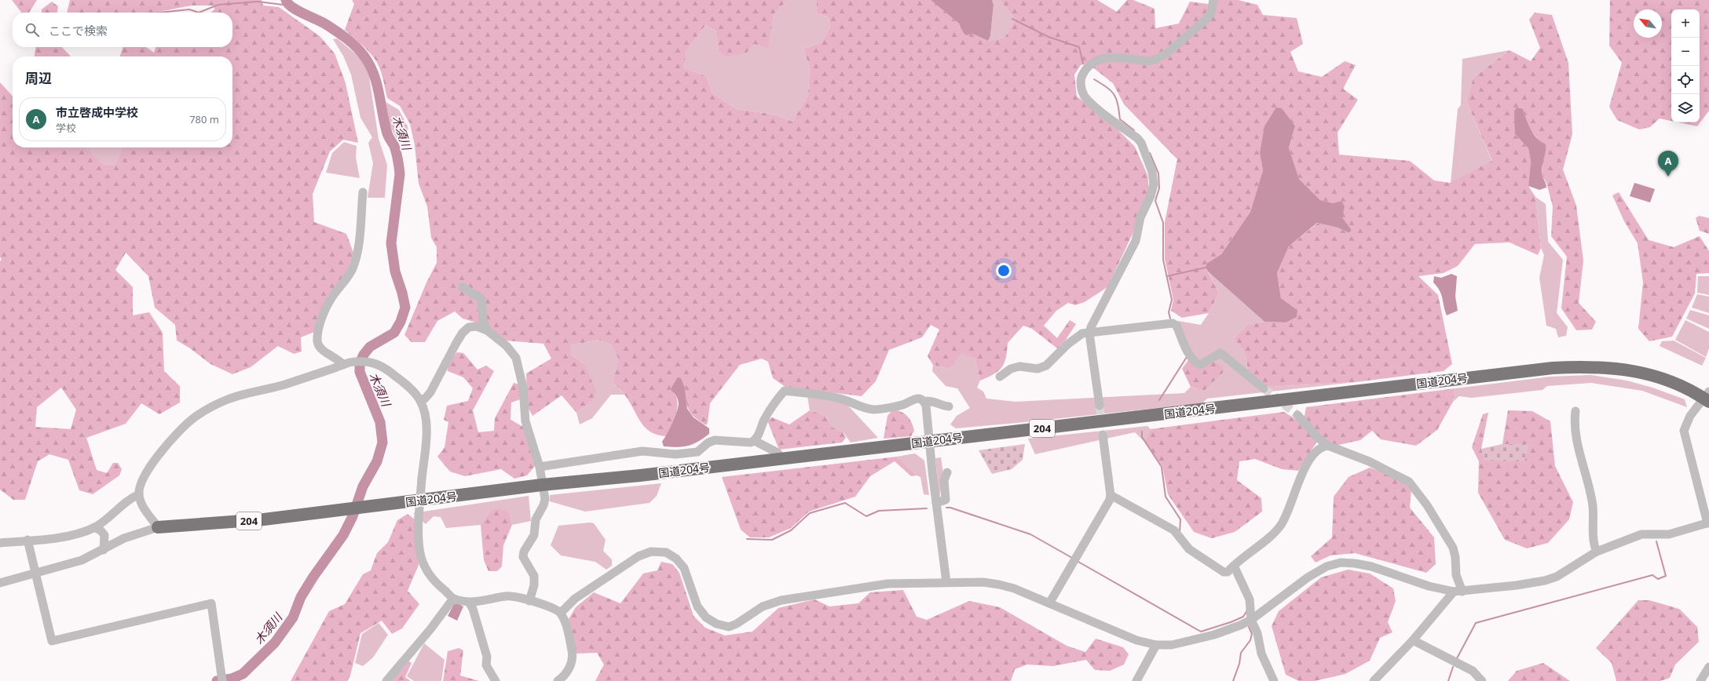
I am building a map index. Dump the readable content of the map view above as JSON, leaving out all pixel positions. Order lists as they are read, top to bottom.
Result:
{
  "streets": {
    "highway": ["国道204号", "204"]
  },
  "water": ["木須川"],
  "north": "top left",
  "page": {
    "map_buttons": ["+", "−"],
    "search": "ここで検索",
    "heading": "周辺",
    "list": [
      {
        "mark": "A",
        "name": "市立啓成中学校",
        "note": "学校",
        "value": "780 m"
      }
    ],
    "pins": "A"
  }
}
